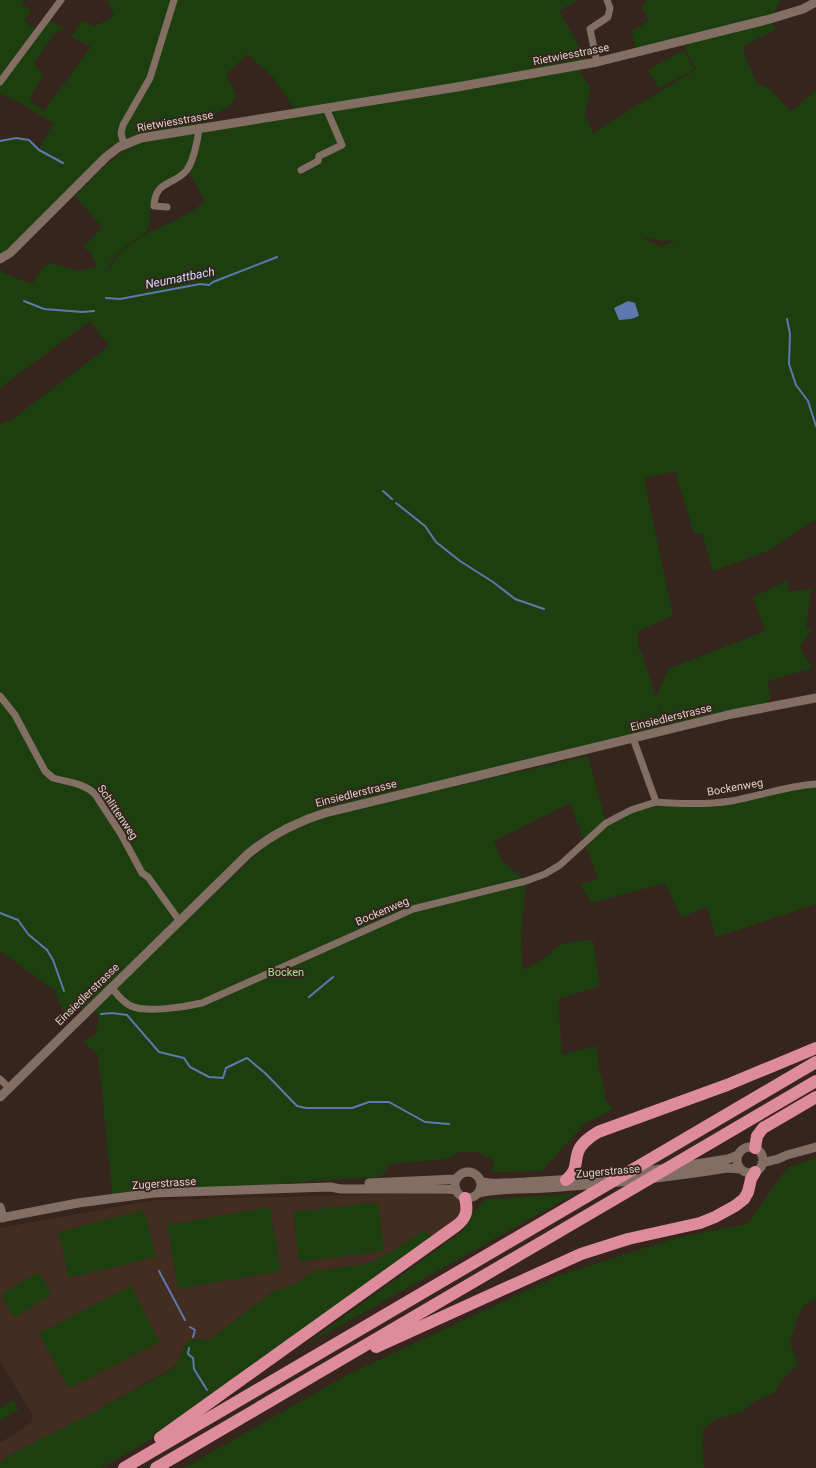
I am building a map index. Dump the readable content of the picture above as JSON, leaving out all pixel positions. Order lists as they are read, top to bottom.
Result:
{
  "streets": {
    "main road": ["Rietwiesstrasse", "Einsiedlerstrasse", "Zugerstrasse"],
    "street": ["Bockenweg", "Schlittenweg"]
  },
  "crossings": [
    ["Einsiedlerstrasse", "Bockenweg"],
    ["Einsiedlerstrasse", "Schlittenweg"]
  ],
  "water": ["Neumattbach"],
  "parks": ["Bocken"]
}
